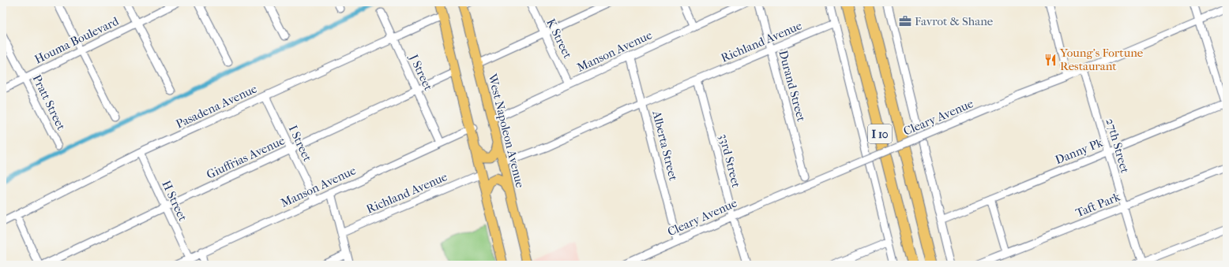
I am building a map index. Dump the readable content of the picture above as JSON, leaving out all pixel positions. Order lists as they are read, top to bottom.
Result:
{
  "streets": {
    "highway": ["I 10"],
    "main road": ["West Napoleon Avenue"],
    "street": [
      "K Street",
      "Houma Boulevard",
      "Richland Avenue",
      "Manson Avenue",
      "J Street",
      "Durand Street",
      "Pratt Street",
      "Pasadena Avenue",
      "Cleary Avenue",
      "I Street",
      "Alberta Street",
      "27th Street",
      "Danny Pk",
      "Giuffrias Avenue",
      "33rd Street",
      "H Street",
      "Taft Park"
    ]
  },
  "crossings": [
    ["K Street", "Manson Avenue"],
    ["Houma Boulevard", "Pratt Street"],
    ["Richland Avenue", "Durand Street"],
    ["Richland Avenue", "Alberta Street"],
    ["Richland Avenue", "33rd Street"],
    ["Manson Avenue", "J Street"],
    ["Manson Avenue", "West Napoleon Avenue"],
    ["Manson Avenue", "I Street"],
    ["Manson Avenue", "Alberta Street"],
    ["Manson Avenue", "H Street"],
    ["J Street", "Pasadena Avenue"],
    ["J Street", "Giuffrias Avenue"],
    ["Pasadena Avenue", "I Street"],
    ["Pasadena Avenue", "H Street"],
    ["Cleary Avenue", "Alberta Street"],
    ["Cleary Avenue", "27th Street"],
    ["Cleary Avenue", "33rd Street"],
    ["I Street", "Giuffrias Avenue"],
    ["27th Street", "Danny Pk"],
    ["27th Street", "Taft Park"],
    ["Giuffrias Avenue", "H Street"]
  ],
  "places": {
    "office": ["Favrot & Shane"],
    "restaurant": ["Young’s Fortune Restaurant"]
  }
}
